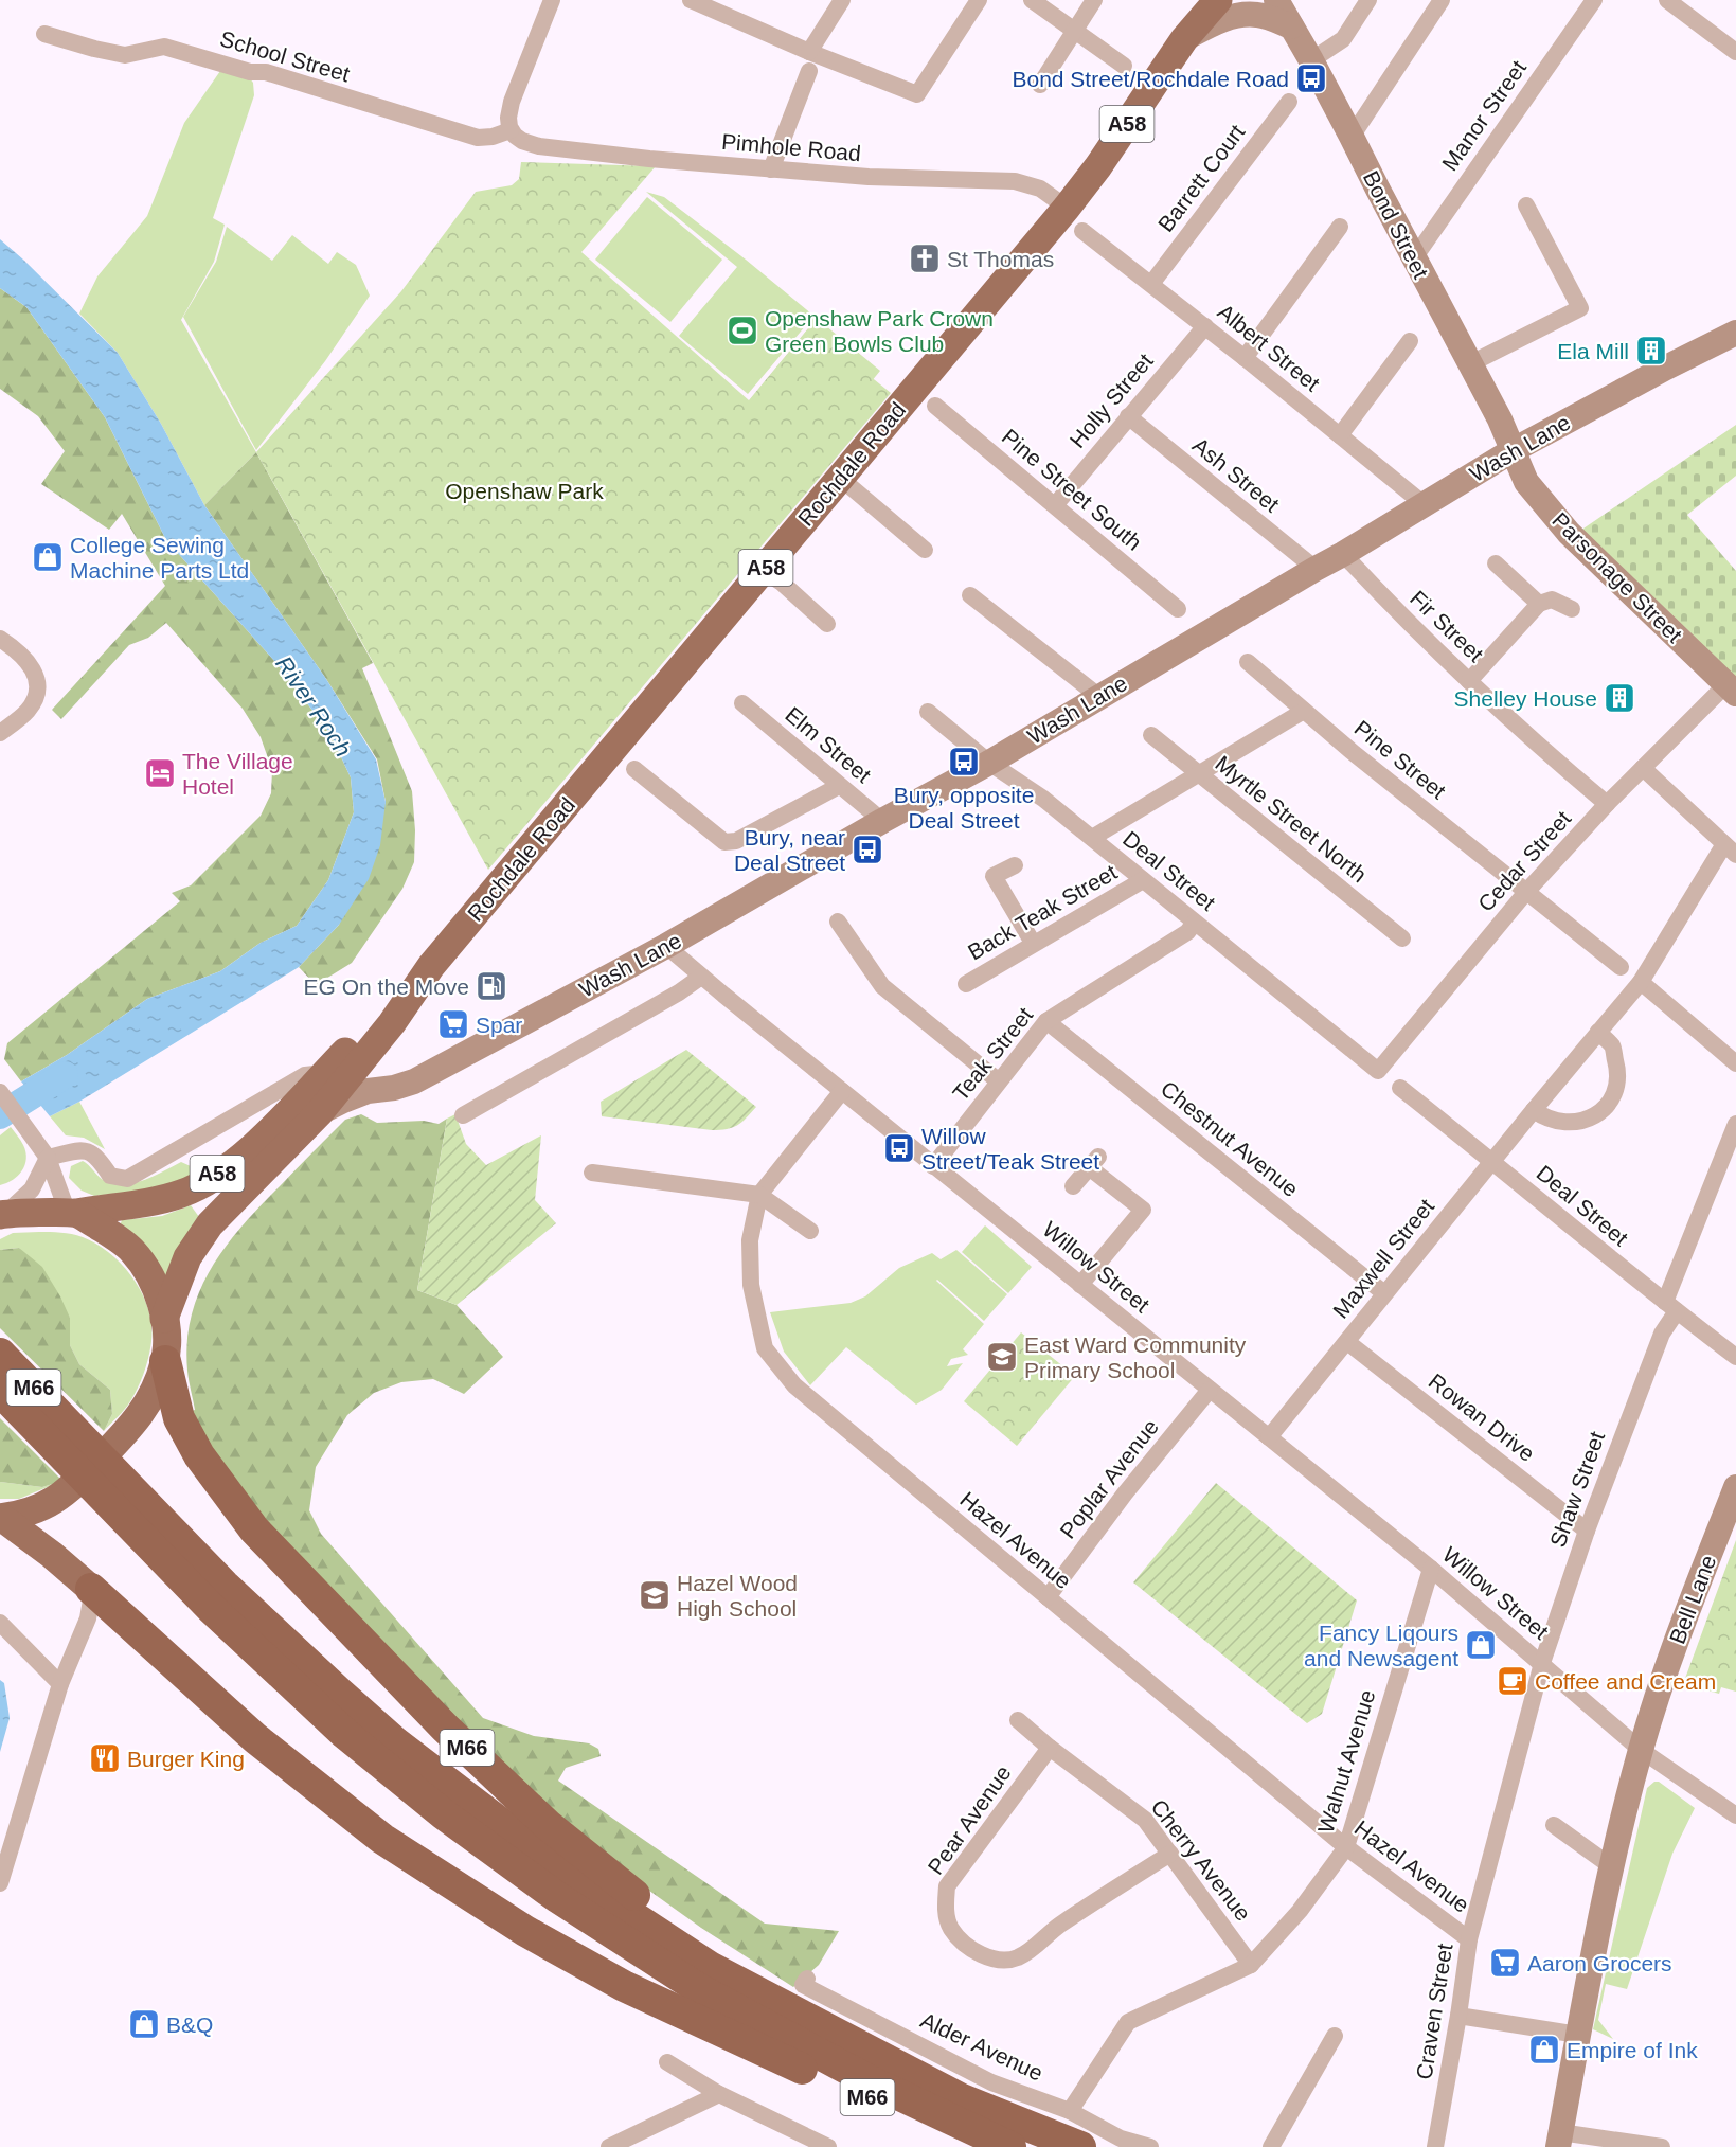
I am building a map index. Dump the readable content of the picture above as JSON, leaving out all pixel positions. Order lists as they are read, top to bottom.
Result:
{
  "streets": {
    "highway": ["A58", "Rochdale Road", "M66"],
    "main road": [
      "Bond Street",
      "Wash Lane",
      "Parsonage Street",
      "Bell Lane"
    ],
    "street": [
      "School Street",
      "Manor Street",
      "Pimhole Road",
      "Barrett Court",
      "Albert Street",
      "Holly Street",
      "Ash Street",
      "Pine Street South",
      "Fir Street",
      "Elm Street",
      "Pine Street",
      "Myrtle Street North",
      "Cedar Street",
      "Deal Street",
      "Back Teak Street",
      "Teak Street",
      "Chestnut Avenue",
      "Maxwell Street",
      "Willow Street",
      "Rowan Drive",
      "Poplar Avenue",
      "Shaw Street",
      "Hazel Avenue",
      "Walnut Avenue",
      "Pear Avenue",
      "Cherry Avenue",
      "Craven Street",
      "Alder Avenue"
    ]
  },
  "crossings": [
    ["School Street", "Pimhole Road"],
    ["Manor Street", "Bond Street"],
    ["A58", "Rochdale Road"],
    ["A58", "M66"],
    ["Pimhole Road", "Albert Street"],
    ["Pimhole Road", "Rochdale Road"],
    ["Barrett Court", "Albert Street"],
    ["Bond Street", "Wash Lane"],
    ["Bond Street", "Parsonage Street"],
    ["Albert Street", "Holly Street"],
    ["Albert Street", "Wash Lane"],
    ["Albert Street", "Rochdale Road"],
    ["Holly Street", "Ash Street"],
    ["Holly Street", "Pine Street South"],
    ["Wash Lane", "Rochdale Road"],
    ["Wash Lane", "Ash Street"],
    ["Wash Lane", "Parsonage Street"],
    ["Wash Lane", "Fir Street"],
    ["Wash Lane", "Elm Street"],
    ["Wash Lane", "Deal Street"],
    ["Wash Lane", "Willow Street"],
    ["Parsonage Street", "Cedar Street"],
    ["Fir Street", "Cedar Street"],
    ["Pine Street", "Cedar Street"],
    ["Cedar Street", "Deal Street"],
    ["Deal Street", "Back Teak Street"],
    ["Deal Street", "Teak Street"],
    ["Deal Street", "Maxwell Street"],
    ["Deal Street", "Shaw Street"],
    ["Teak Street", "Chestnut Avenue"],
    ["Teak Street", "Willow Street"],
    ["Chestnut Avenue", "Maxwell Street"],
    ["Maxwell Street", "Willow Street"],
    ["Maxwell Street", "Rowan Drive"],
    ["Willow Street", "Poplar Avenue"],
    ["Willow Street", "Shaw Street"],
    ["Willow Street", "Hazel Avenue"],
    ["Willow Street", "Bell Lane"],
    ["Willow Street", "Walnut Avenue"],
    ["Willow Street", "Craven Street"],
    ["Rowan Drive", "Shaw Street"],
    ["Poplar Avenue", "Hazel Avenue"],
    ["Shaw Street", "Craven Street"],
    ["Hazel Avenue", "Walnut Avenue"],
    ["Hazel Avenue", "Craven Street"],
    ["Walnut Avenue", "Cherry Avenue"],
    ["Walnut Avenue", "Alder Avenue"],
    ["Pear Avenue", "Cherry Avenue"]
  ],
  "water": ["River Roch"],
  "parks": ["Openshaw Park"],
  "places": {
    "bus stop": [
      "Bond Street/Rochdale Road",
      "Bury, opposite Deal Street",
      "Bury, near Deal Street",
      "Willow Street/Teak Street"
    ],
    "church": ["St Thomas"],
    "sports": ["Openshaw Park Crown Green Bowls Club"],
    "building": ["Ela Mill", "Shelley House"],
    "shop": [
      "College Sewing Machine Parts Ltd",
      "Fancy Liqours and Newsagent",
      "B&Q",
      "Empire of Ink"
    ],
    "hotel": ["The Village Hotel"],
    "fuel station": ["EG On the Move"],
    "supermarket": ["Spar", "Aaron Grocers"],
    "school or university": ["East Ward Community Primary School", "Hazel Wood High School"],
    "cafe": ["Coffee and Cream"],
    "restaurant": ["Burger King"]
  }
}
